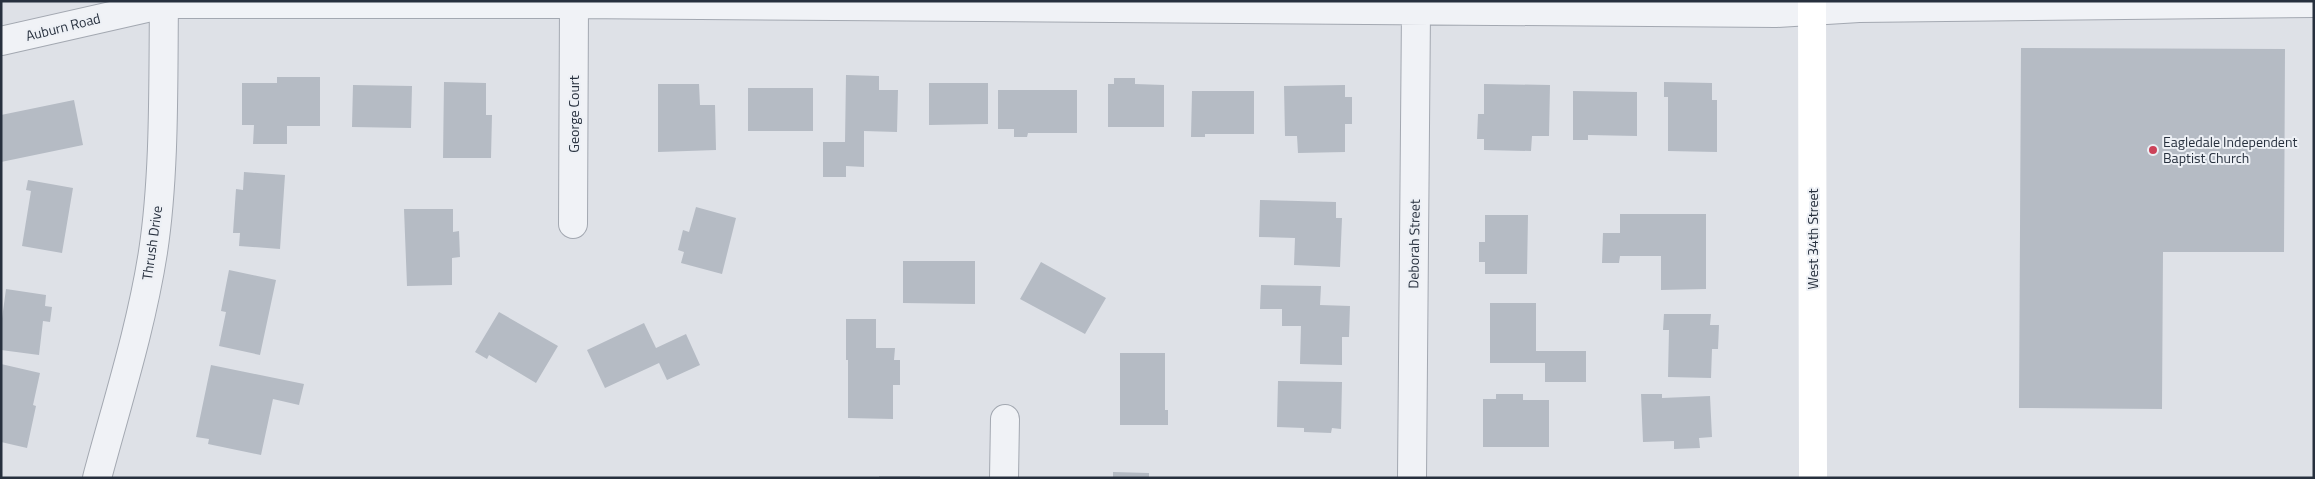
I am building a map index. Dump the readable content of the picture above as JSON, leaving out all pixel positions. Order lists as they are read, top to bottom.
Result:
{
  "streets": {
    "street": [
      "Auburn Road",
      "George Court",
      "West 34th Street",
      "Thrush Drive",
      "Deborah Street"
    ]
  },
  "crossings": [
    ["Auburn Road", "George Court"],
    ["Auburn Road", "West 34th Street"],
    ["Auburn Road", "Thrush Drive"],
    ["Auburn Road", "Deborah Street"]
  ],
  "places": ["Eagledale Independent Baptist Church"]
}
